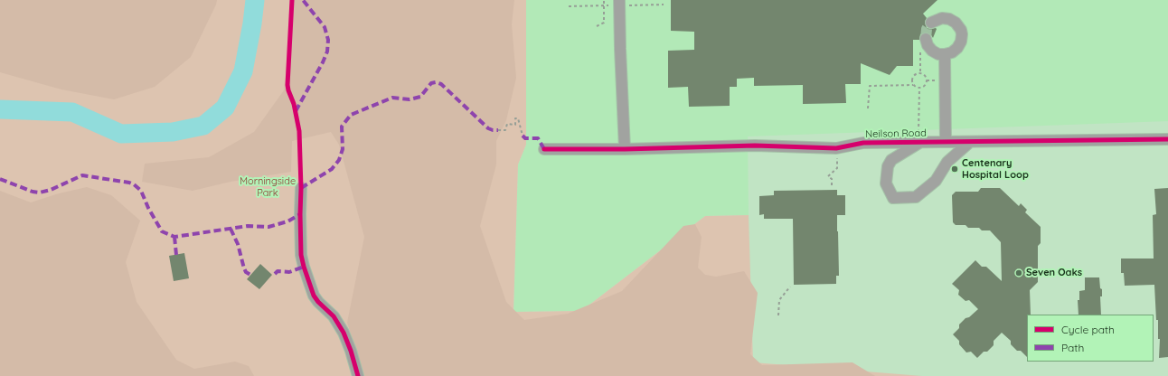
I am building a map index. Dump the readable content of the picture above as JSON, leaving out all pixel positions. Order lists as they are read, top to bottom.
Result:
{
  "streets": {
    "street": ["Neilson Road"]
  },
  "parks": ["Morningside Park"],
  "places": ["Centenary Hospital Loop", "Seven Oaks"],
  "legend": ["Cycle path", "Path"]
}
